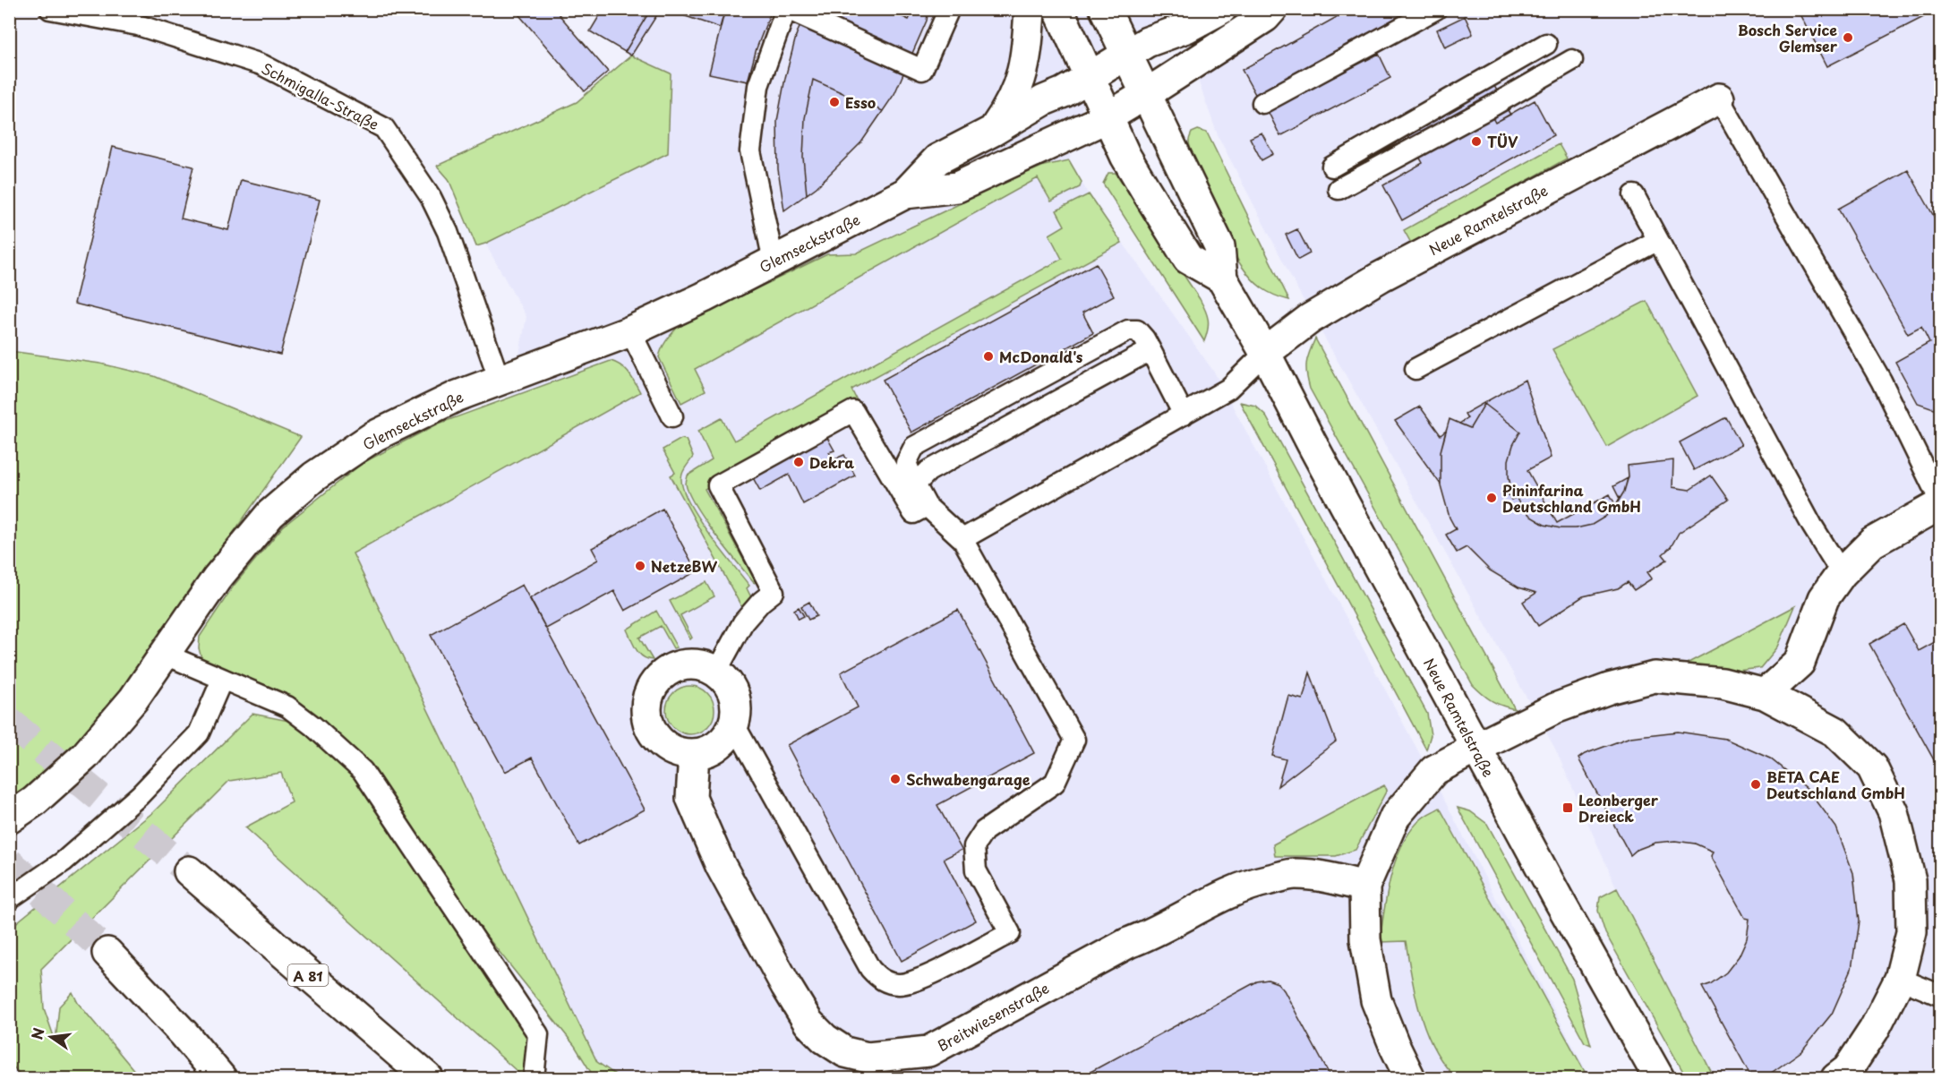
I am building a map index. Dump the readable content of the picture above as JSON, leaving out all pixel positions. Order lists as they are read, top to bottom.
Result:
{
  "streets": {
    "main road": [
      "Neue Ramtelstraße",
      "Glemseckstraße",
      "A 81",
      "Breitwiesenstraße"
    ],
    "lane": ["Schmigalla-Straße"]
  },
  "crossings": [
    ["Schmigalla-Straße", "Glemseckstraße"],
    ["Neue Ramtelstraße", "Glemseckstraße"]
  ],
  "places": {
    "other": [
      "Bosch Service Glemser",
      "Esso",
      "TÜV",
      "McDonald's",
      "Dekra",
      "Pininfarina Deutschland GmbH",
      "NetzeBW",
      "Schwabengarage",
      "BETA CAE Deutschland GmbH"
    ],
    "transit": ["Leonberger Dreieck"]
  },
  "north": "left"
}
